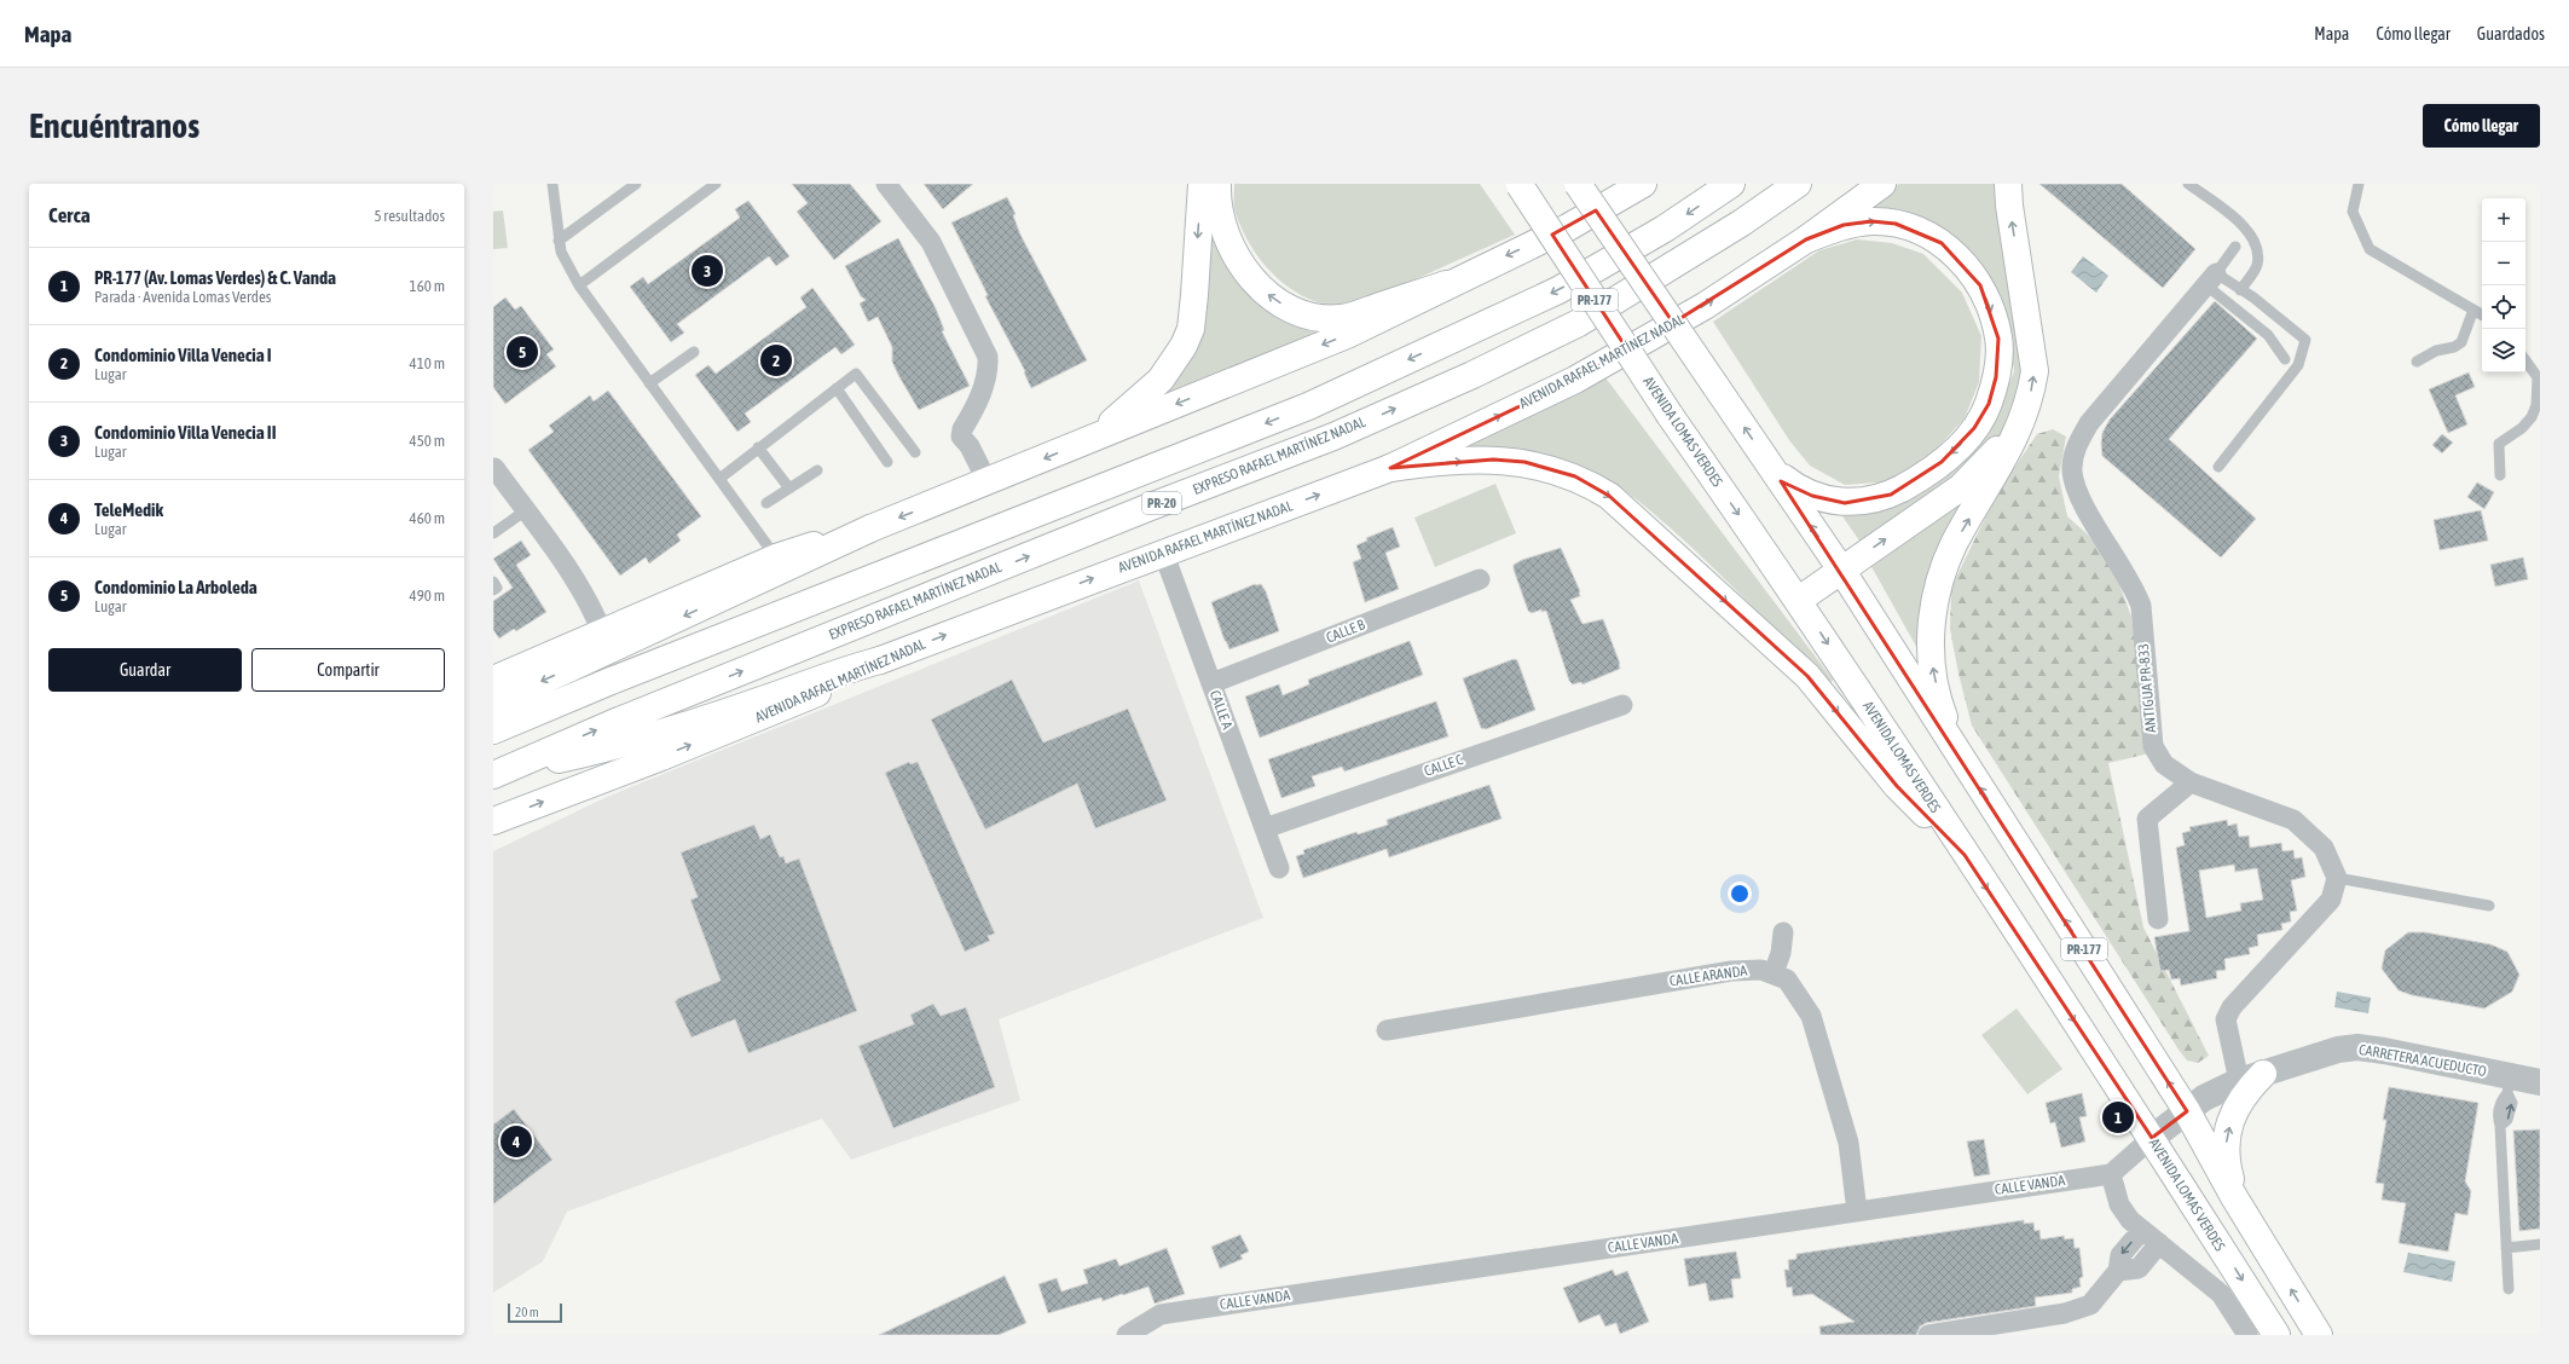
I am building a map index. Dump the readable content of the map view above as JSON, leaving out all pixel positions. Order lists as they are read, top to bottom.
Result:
{
  "streets": {
    "main road": [
      "PR-177",
      "AVENIDA RAFAEL MARTÍNEZ NADAL",
      "AVENIDA LOMAS VERDES",
      "EXPRESO RAFAEL MARTÍNEZ NADAL",
      "PR-20"
    ],
    "street": [
      "CALLE B",
      "ANTIGUA PR-833",
      "CALLE A",
      "CALLE C",
      "CALLE ARANDA",
      "CARRETERA ACUEDUCTO",
      "CALLE VANDA"
    ]
  },
  "crossings": [
    ["PR-177", "CARRETERA ACUEDUCTO"],
    ["AVENIDA RAFAEL MARTÍNEZ NADAL", "CALLE A"],
    ["AVENIDA LOMAS VERDES", "CARRETERA ACUEDUCTO"],
    ["CALLE B", "CALLE A"],
    ["CALLE A", "CALLE C"],
    ["CALLE ARANDA", "CALLE VANDA"]
  ],
  "scale_bar": "20 m",
  "page": {
    "header": "Mapa",
    "nav": ["Mapa", "Cómo llegar", "Guardados"],
    "buttons": [
      "Cómo llegar",
      ["Guardar", "Compartir"]
    ],
    "title": "Encuéntranos",
    "heading": ["Cerca", "5 resultados"],
    "map_buttons": ["+", "−"],
    "list": [
      {
        "mark": "1",
        "name": "PR-177 (Av. Lomas Verdes) & C. Vanda",
        "note": "Parada · Avenida Lomas Verdes",
        "value": "160 m"
      },
      {
        "mark": "2",
        "name": "Condominio Villa Venecia I",
        "note": "Lugar",
        "value": "410 m"
      },
      {
        "mark": "3",
        "name": "Condominio Villa Venecia II",
        "note": "Lugar",
        "value": "450 m"
      },
      {
        "mark": "4",
        "name": "TeleMedik",
        "note": "Lugar",
        "value": "460 m"
      },
      {
        "mark": "5",
        "name": "Condominio La Arboleda",
        "note": "Lugar",
        "value": "490 m"
      }
    ],
    "pins": [
      "3",
      "5",
      "2",
      "1",
      "4"
    ],
    "scale": "20 m"
  }
}
